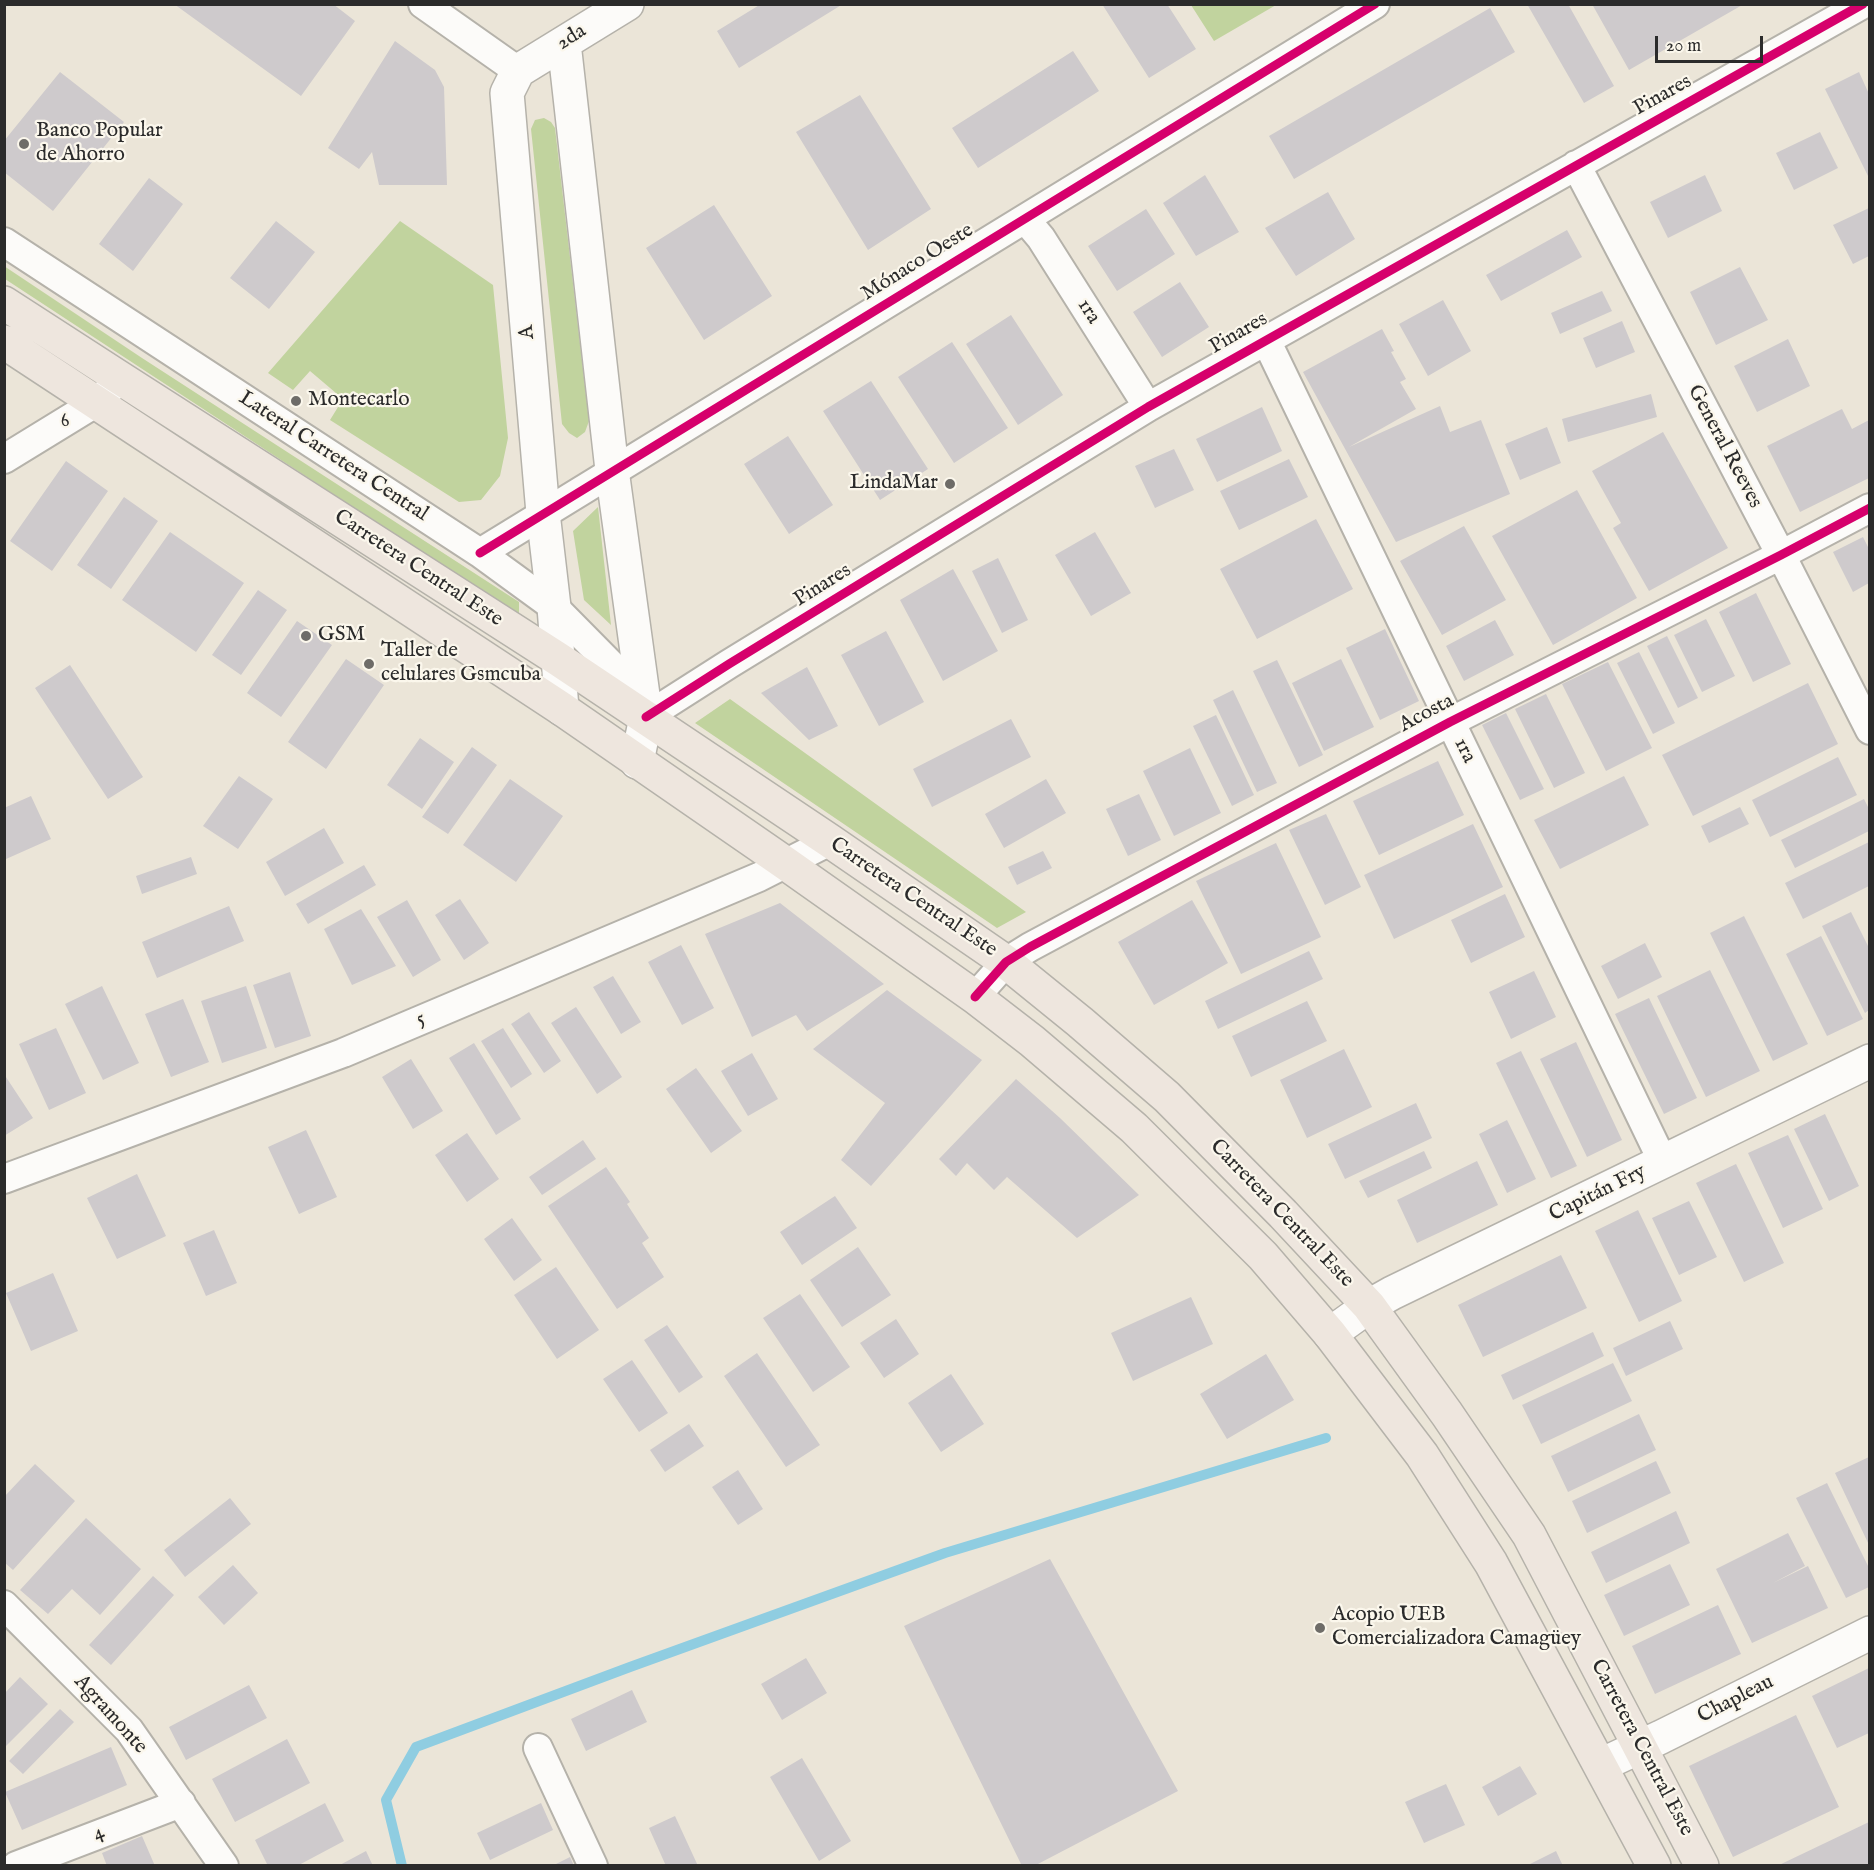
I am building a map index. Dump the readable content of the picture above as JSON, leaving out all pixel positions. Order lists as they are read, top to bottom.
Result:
{
  "streets": {
    "main road": ["Carretera Central Este"],
    "street": [
      "2da",
      "Pinares",
      "Mónaco Oeste",
      "1ra",
      "A",
      "6",
      "General Reeves",
      "Lateral Carretera Central",
      "Acosta",
      "5",
      "Capitán Fry",
      "Chapleau",
      "Agramonte",
      "4"
    ]
  },
  "crossings": [
    ["2da", "A"],
    ["Pinares", "1ra"],
    ["Pinares", "General Reeves"],
    ["Pinares", "Lateral Carretera Central"],
    ["Pinares", "Carretera Central Este"],
    ["Mónaco Oeste", "1ra"],
    ["Mónaco Oeste", "A"],
    ["Mónaco Oeste", "Lateral Carretera Central"],
    ["1ra", "Acosta"],
    ["1ra", "Capitán Fry"],
    ["A", "Lateral Carretera Central"],
    ["A", "Carretera Central Este"],
    ["6", "Carretera Central Este"],
    ["General Reeves", "Acosta"],
    ["Lateral Carretera Central", "Carretera Central Este"],
    ["Carretera Central Este", "Acosta"],
    ["Carretera Central Este", "5"],
    ["Carretera Central Este", "Capitán Fry"],
    ["Carretera Central Este", "Chapleau"],
    ["Agramonte", "4"]
  ],
  "places": [
    "Banco Popular de Ahorro",
    "Montecarlo",
    "LindaMar",
    "GSM",
    "Taller de celulares Gsmcuba",
    "Acopio UEB Comercializadora Camagüey"
  ],
  "scale_bar": "20 m"
}
